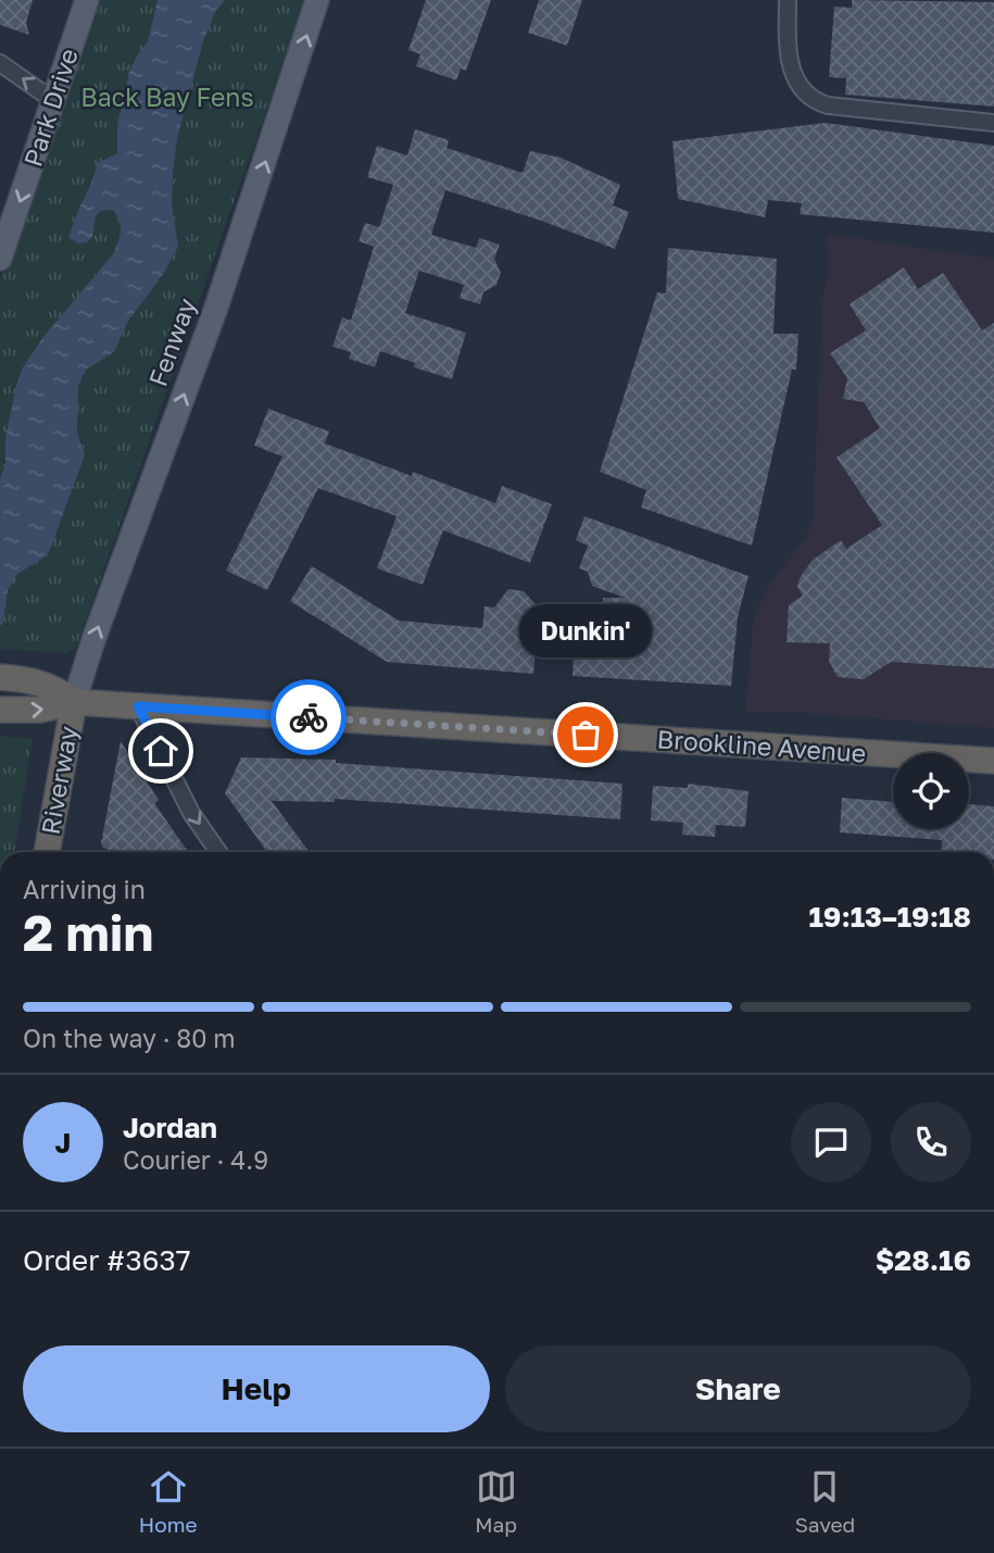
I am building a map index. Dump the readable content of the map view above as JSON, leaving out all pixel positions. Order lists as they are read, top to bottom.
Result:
{
  "streets": {
    "highway": ["Brookline Avenue", "Riverway"],
    "main road": ["Park Drive", "Fenway"]
  },
  "crossings": [
    ["Fenway", "Brookline Avenue"],
    ["Fenway", "Riverway"],
    ["Brookline Avenue", "Riverway"]
  ],
  "one_way": ["Park Drive", "Fenway"],
  "parks": ["Back Bay Fens"],
  "places": ["Dunkin'"],
  "page": {
    "bubble": "Dunkin'",
    "heading": ["2 min", "Arriving in", "19:13–19:18"],
    "panel": [
      "Jordan",
      "Courier · 4.9",
      "Order #3637",
      "$28.16"
    ],
    "bar": "On the way · 80 m",
    "round": "J",
    "buttons": ["Help", "Share"],
    "tabs": ["Home", "Map", "Saved"]
  }
}
